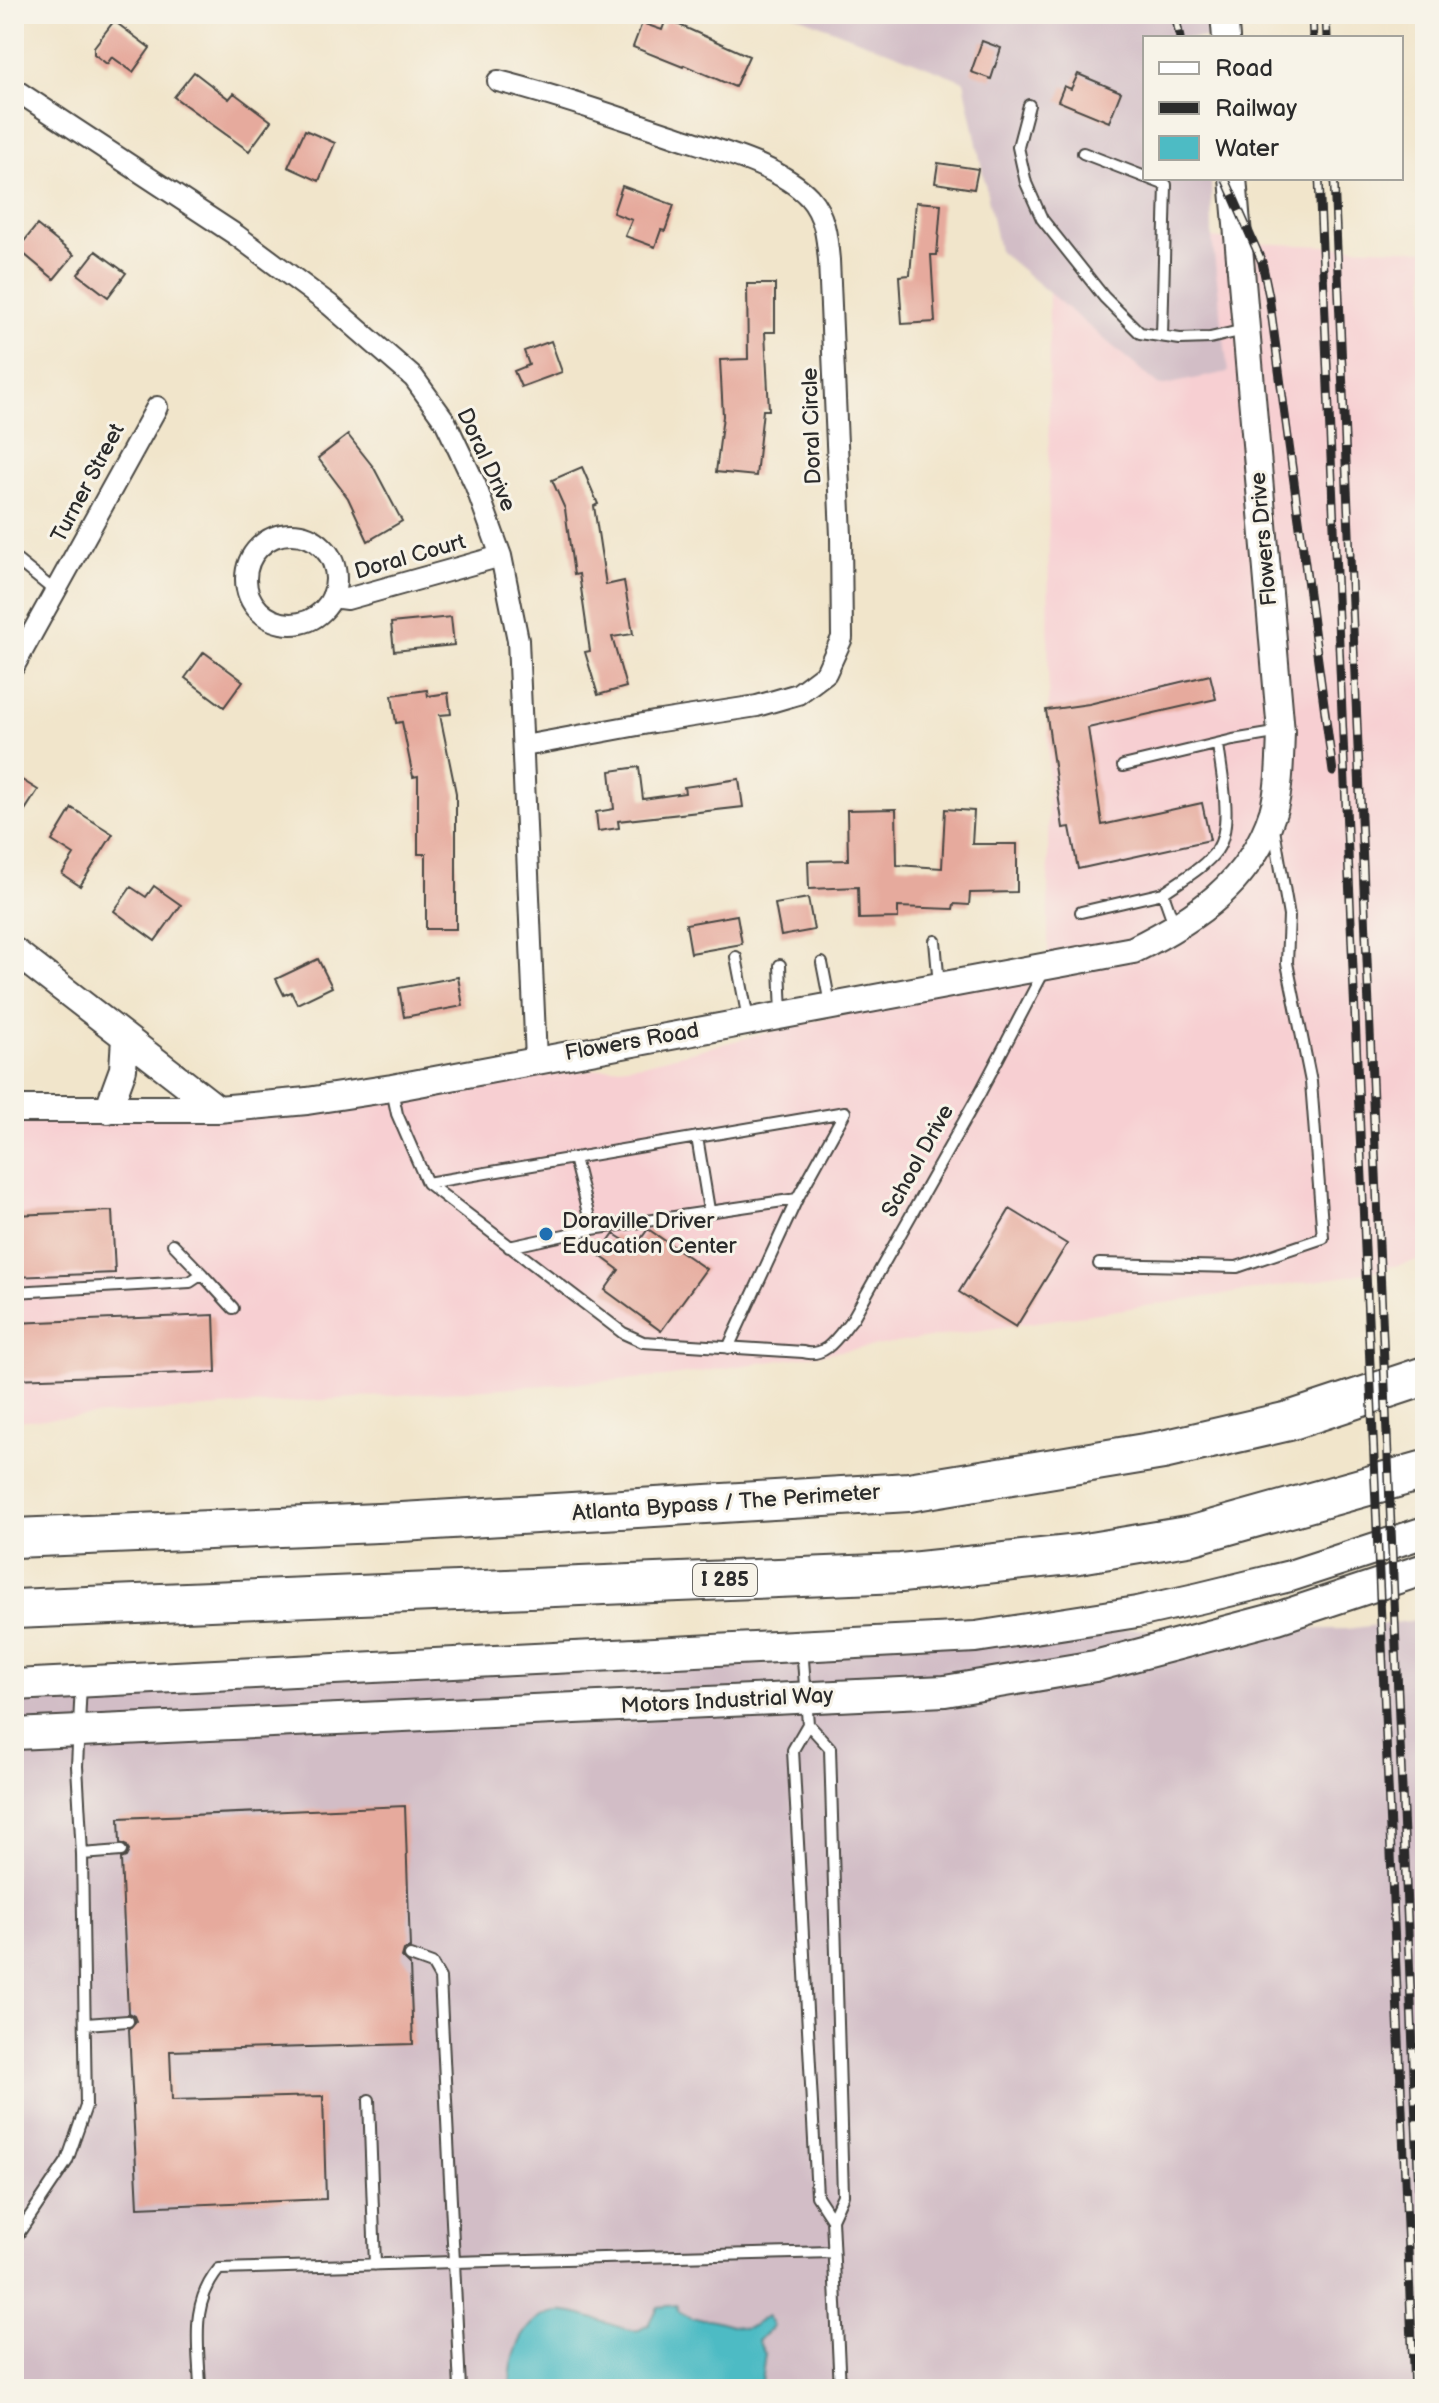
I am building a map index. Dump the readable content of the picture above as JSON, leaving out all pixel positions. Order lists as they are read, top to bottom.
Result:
{
  "streets": {
    "highway": ["Atlanta Bypass / The Perimeter", "I 285"],
    "main road": ["Motors Industrial Way"],
    "street": [
      "Doral Circle",
      "Doral Drive",
      "Turner Street",
      "Flowers Drive",
      "Doral Court",
      "Flowers Road"
    ],
    "lane": ["School Drive"]
  },
  "crossings": [
    ["Doral Circle", "Doral Drive"],
    ["Doral Drive", "Doral Court"],
    ["Doral Drive", "Flowers Road"],
    ["Flowers Drive", "Flowers Road"],
    ["Flowers Road", "School Drive"]
  ],
  "places": ["Doraville Driver Education Center"],
  "legend": ["Road", "Railway", "Water"]
}
